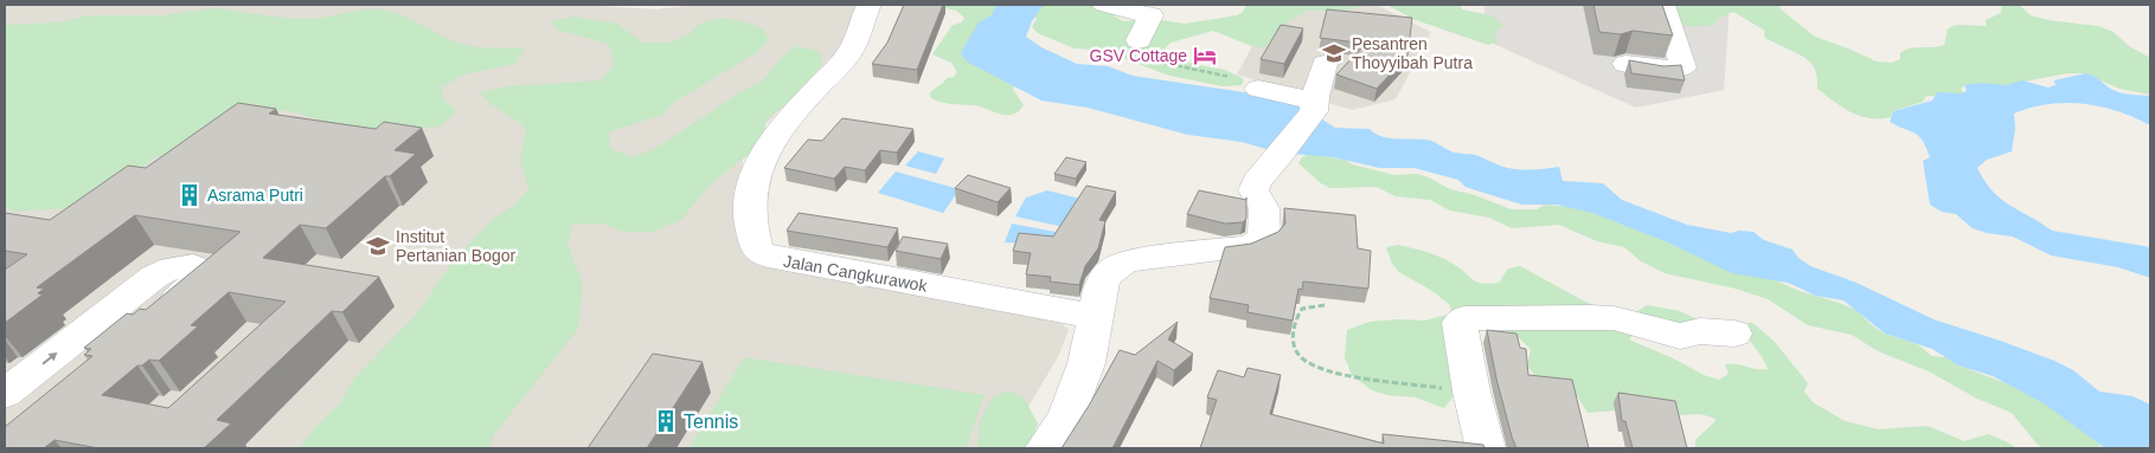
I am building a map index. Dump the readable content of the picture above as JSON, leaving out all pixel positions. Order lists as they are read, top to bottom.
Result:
{
  "streets": {
    "street": ["Jalan Cangkurawok"]
  },
  "places": {
    "school or university": ["Pesantren Thoyyibah Putra", "Institut Pertanian Bogor"],
    "hotel": ["GSV Cottage"],
    "building": ["Asrama Putri", "Tennis"]
  }
}
